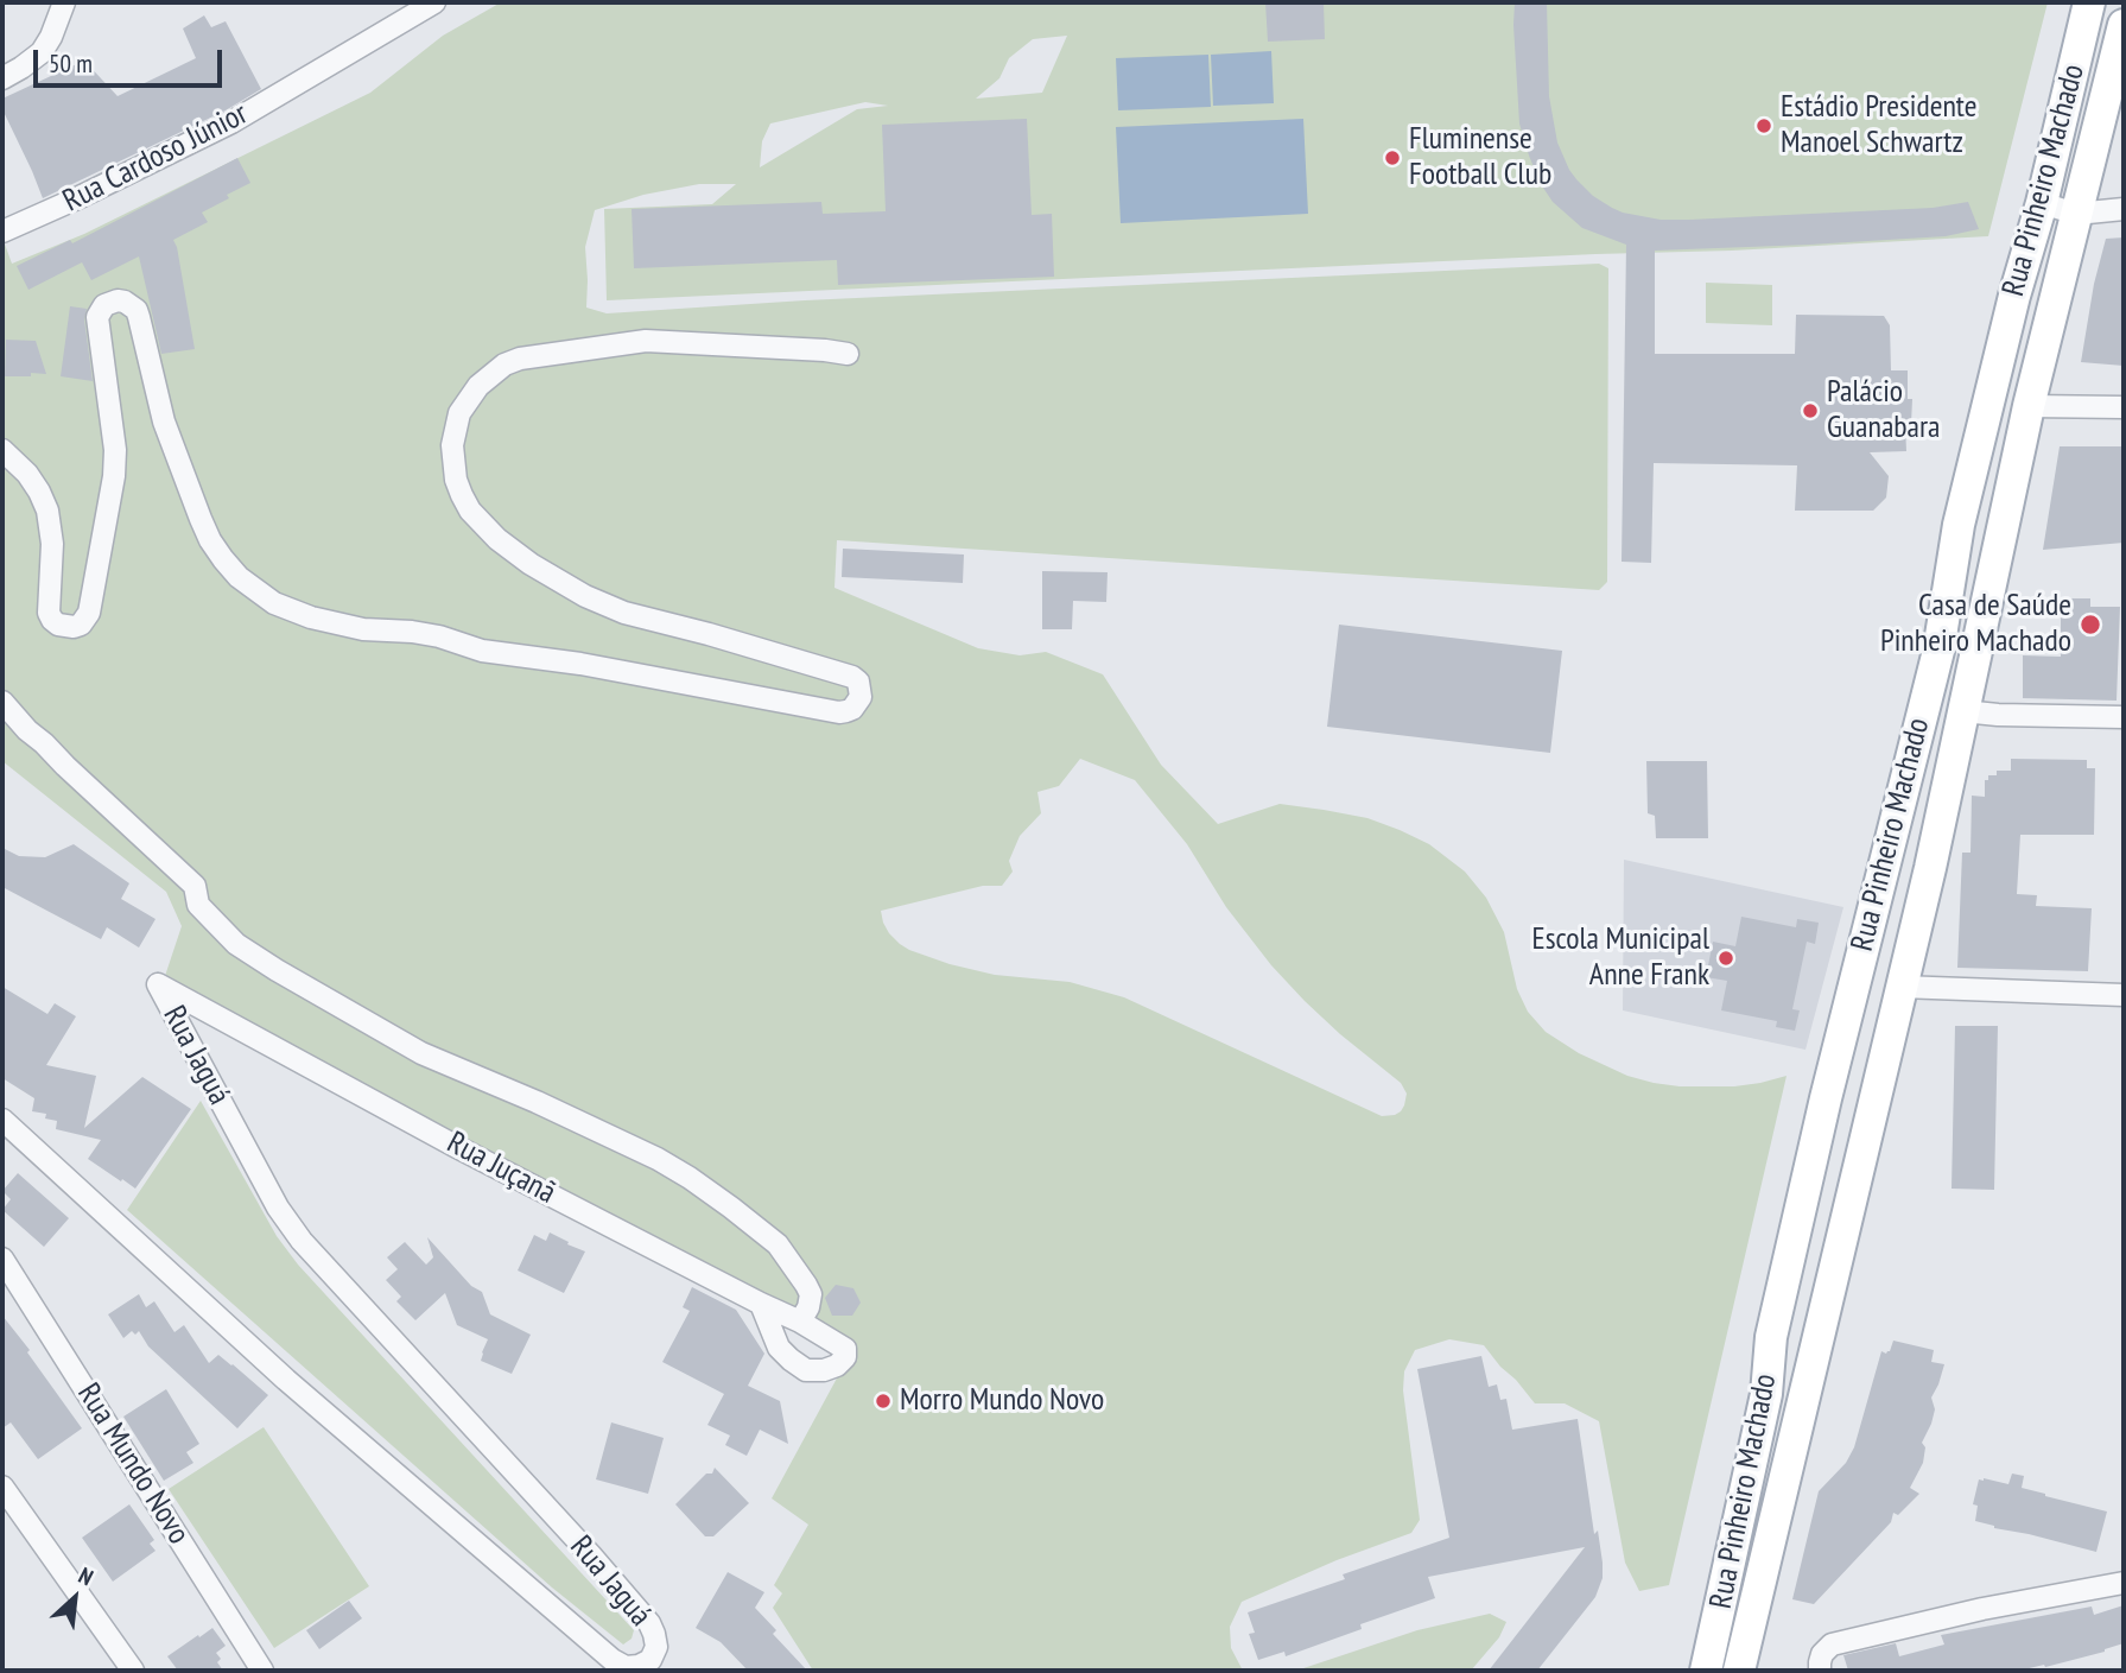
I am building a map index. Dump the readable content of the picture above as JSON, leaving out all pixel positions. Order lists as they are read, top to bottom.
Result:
{
  "streets": {
    "main road": ["Rua Pinheiro Machado"],
    "street": [
      "Rua Cardoso Júnior",
      "Rua Jaguá",
      "Rua Juçanã",
      "Rua Mundo Novo"
    ]
  },
  "crossings": [
    ["Rua Jaguá", "Rua Juçanã"]
  ],
  "places": [
    "Estádio Presidente Manoel Schwartz",
    "Fluminense Football Club",
    "Palácio Guanabara",
    "Casa de Saúde Pinheiro Machado",
    "Escola Municipal Anne Frank",
    "Morro Mundo Novo"
  ],
  "scale_bar": "50 m",
  "north": "top right"
}
